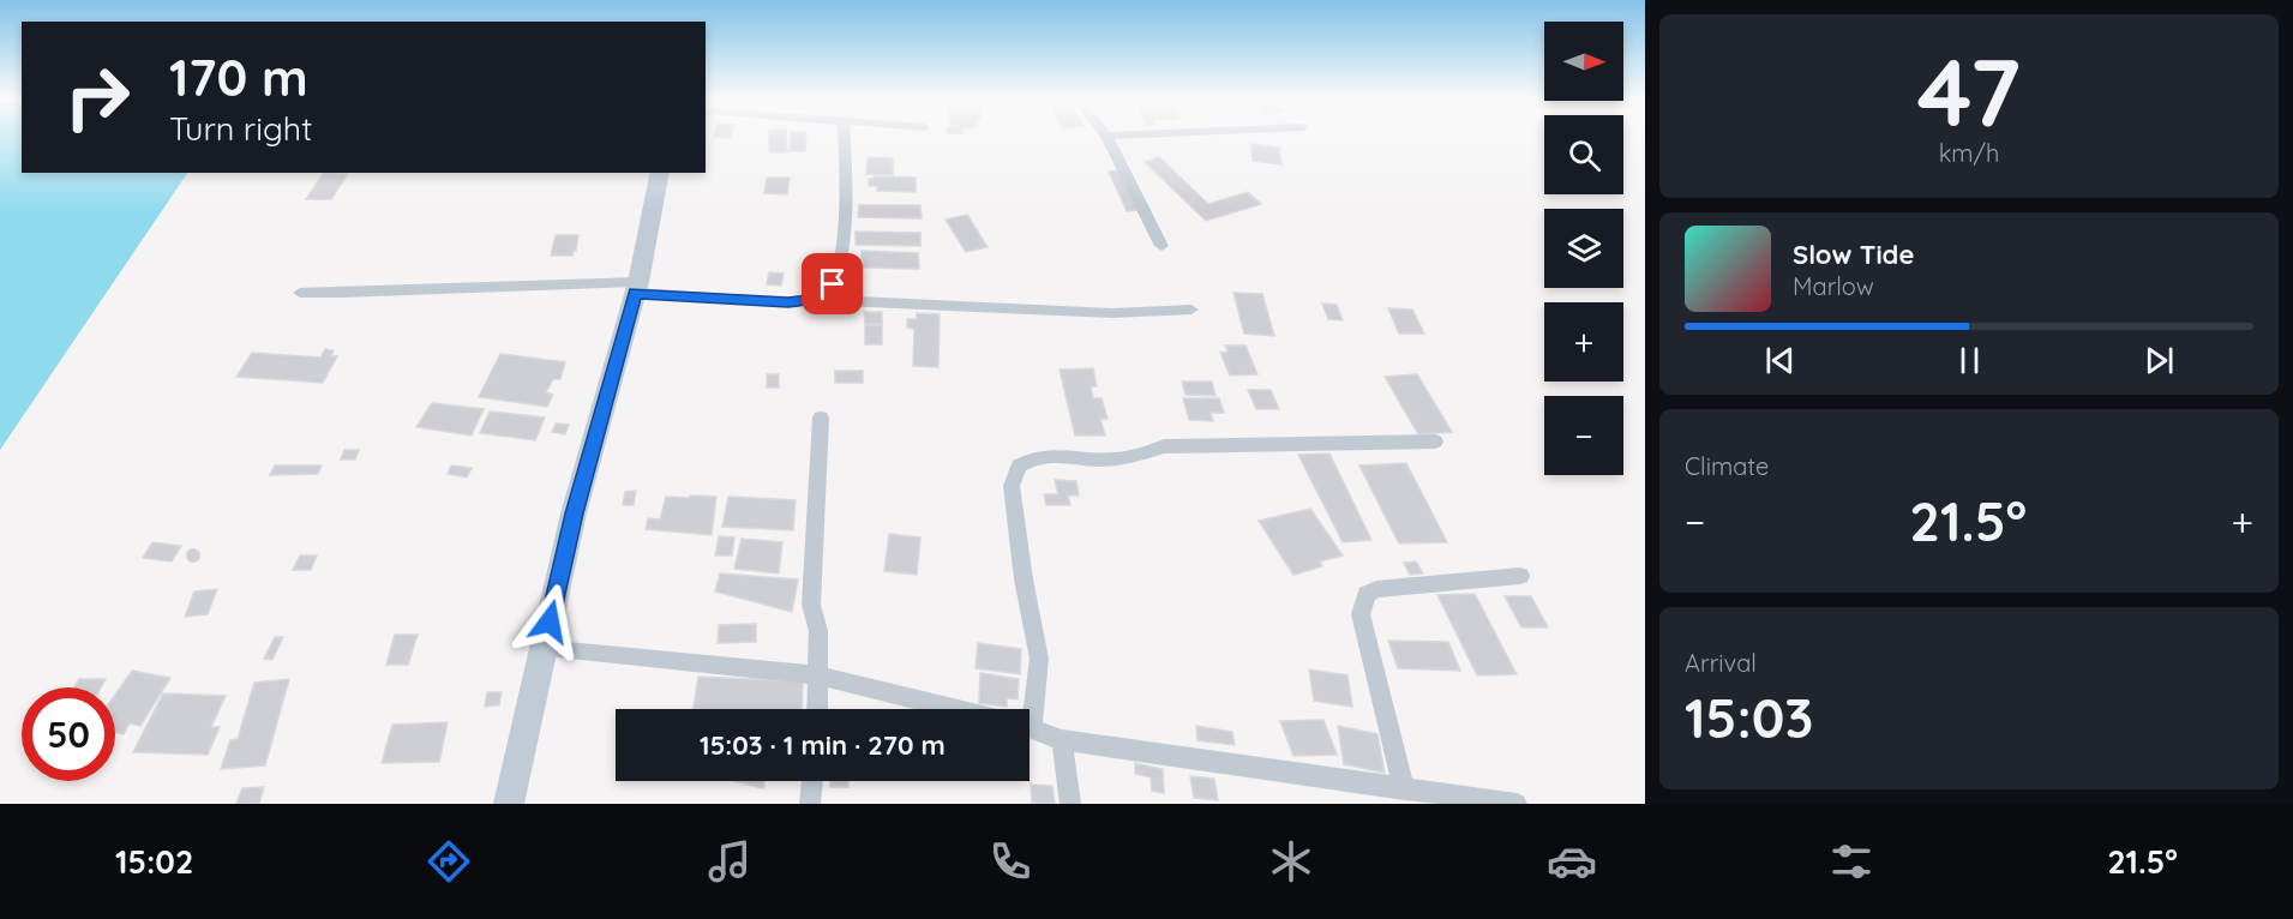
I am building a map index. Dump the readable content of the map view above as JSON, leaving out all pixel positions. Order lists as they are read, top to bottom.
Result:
{
  "north": "right",
  "page": {
    "tile": [
      ["47", "km/h"],
      "Climate",
      ["Arrival", "15:03"]
    ],
    "map_buttons": ["+", "−"],
    "turn": ["170 m", "Turn right"],
    "song": ["Slow Tide", "Marlow"],
    "heat": ["−", "21.5°", "+"],
    "limit": "50",
    "trip": "15:03 · 1 min · 270 m",
    "tabs": ["15:02", "21.5°"]
  }
}
